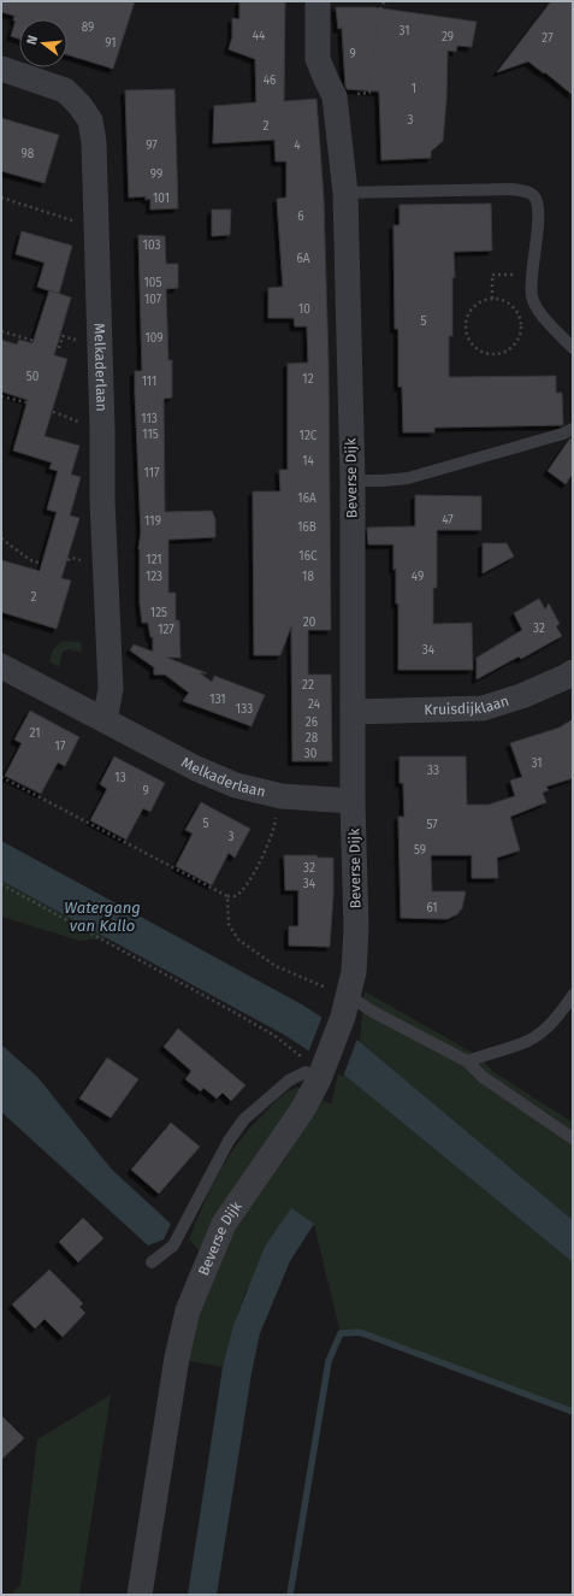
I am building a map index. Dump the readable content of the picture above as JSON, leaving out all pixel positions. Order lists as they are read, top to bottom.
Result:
{
  "streets": {
    "street": ["Melkaderlaan", "Beverse Dijk", "Kruisdijklaan"]
  },
  "crossings": [
    ["Melkaderlaan", "Beverse Dijk"],
    ["Beverse Dijk", "Kruisdijklaan"]
  ],
  "water": ["Watergang van Kallo"],
  "house_numbers": [
    "89",
    "31",
    "44",
    "29",
    "27",
    "91",
    "9",
    "46",
    "1",
    "3",
    "2",
    "97",
    "4",
    "98",
    "99",
    "101",
    "6",
    "103",
    "6A",
    "105",
    "107",
    "10",
    "5",
    "109",
    "50",
    "12",
    "111",
    "113",
    "115",
    "12C",
    "14",
    "117",
    "16A",
    "47",
    "119",
    "16B",
    "16C",
    "121",
    "123",
    "18",
    "49",
    "2",
    "125",
    "20",
    "32",
    "127",
    "34",
    "22",
    "131",
    "24",
    "133",
    "26",
    "21",
    "28",
    "17",
    "30",
    "31",
    "33",
    "13",
    "9",
    "5",
    "57",
    "3",
    "59",
    "32",
    "34",
    "61"
  ],
  "north": "left"
}
